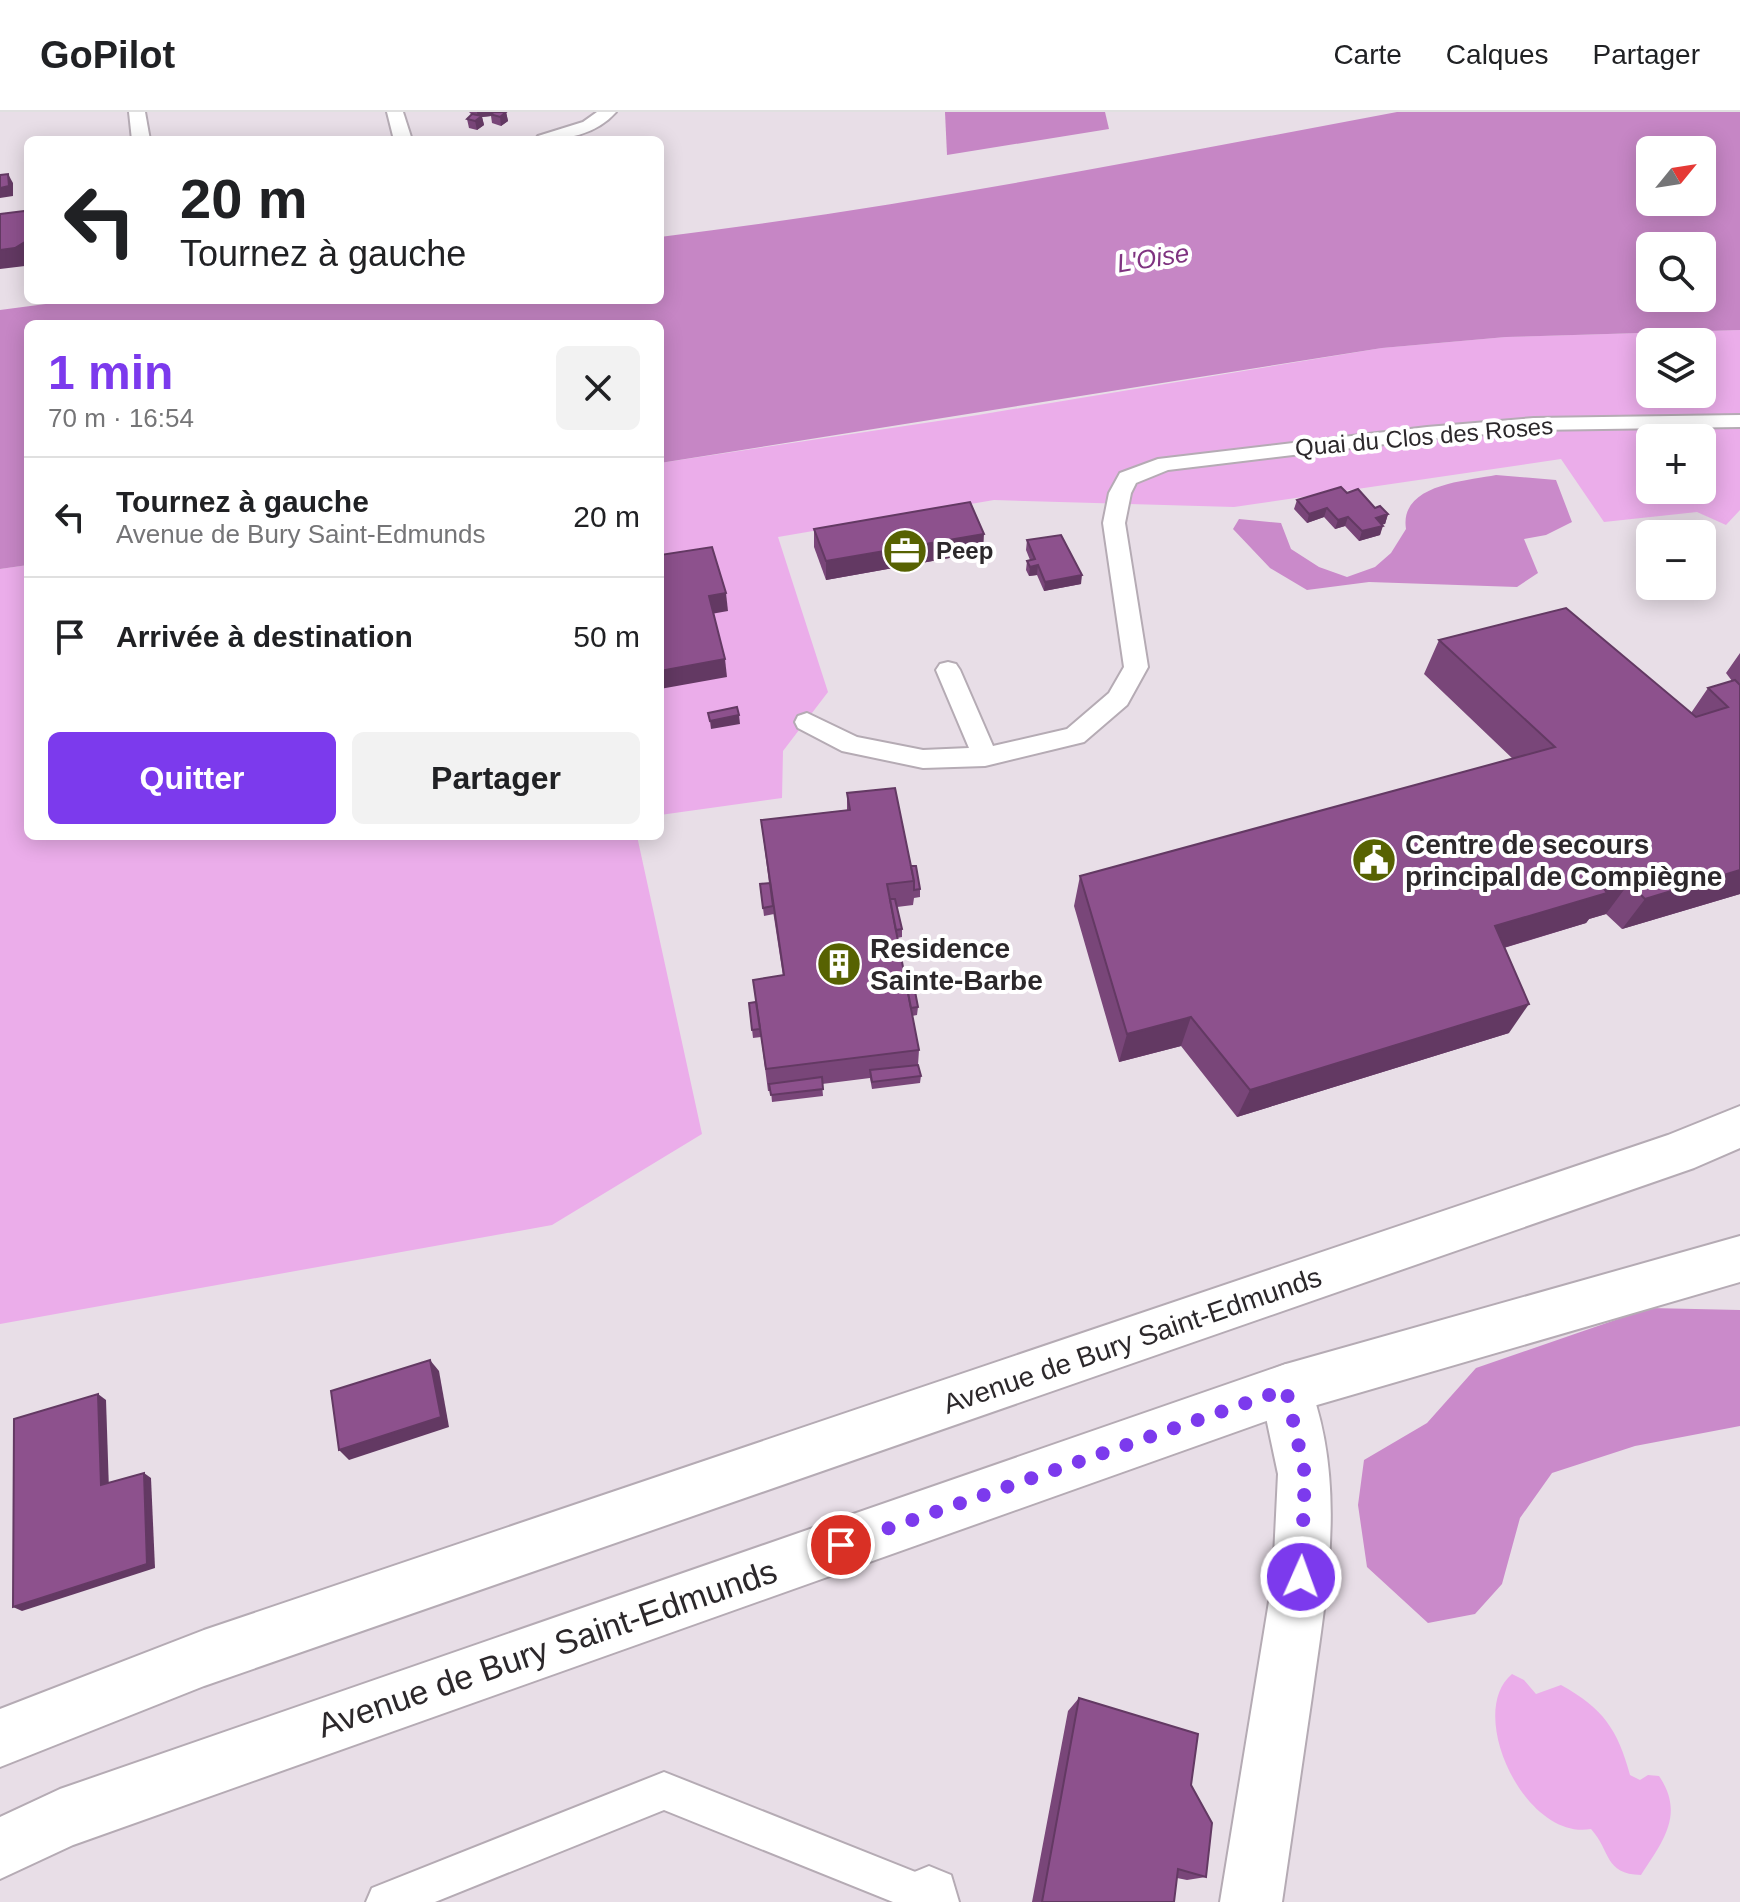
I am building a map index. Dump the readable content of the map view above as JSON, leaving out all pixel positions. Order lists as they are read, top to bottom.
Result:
{
  "streets": {
    "main road": ["Avenue de Bury Saint-Edmunds"],
    "lane": ["Quai du Clos des Roses"]
  },
  "water": ["L'Oise"],
  "places": {
    "office": ["Peep"],
    "public building": ["Centre de secours principal de Compiègne"],
    "building": ["Residence Sainte-Barbe"]
  },
  "north": "top right",
  "page": {
    "header": "GoPilot",
    "nav": ["Carte", "Calques", "Partager"],
    "map_buttons": ["+", "−"],
    "turn": ["20 m", "Tournez à gauche"],
    "heading": ["1 min", "70 m · 16:54"],
    "list": [
      {
        "name": "Tournez à gauche",
        "note": "Avenue de Bury Saint-Edmunds",
        "value": "20 m"
      },
      {
        "name": "Arrivée à destination",
        "value": "50 m"
      }
    ],
    "buttons": ["Quitter", "Partager"]
  }
}
